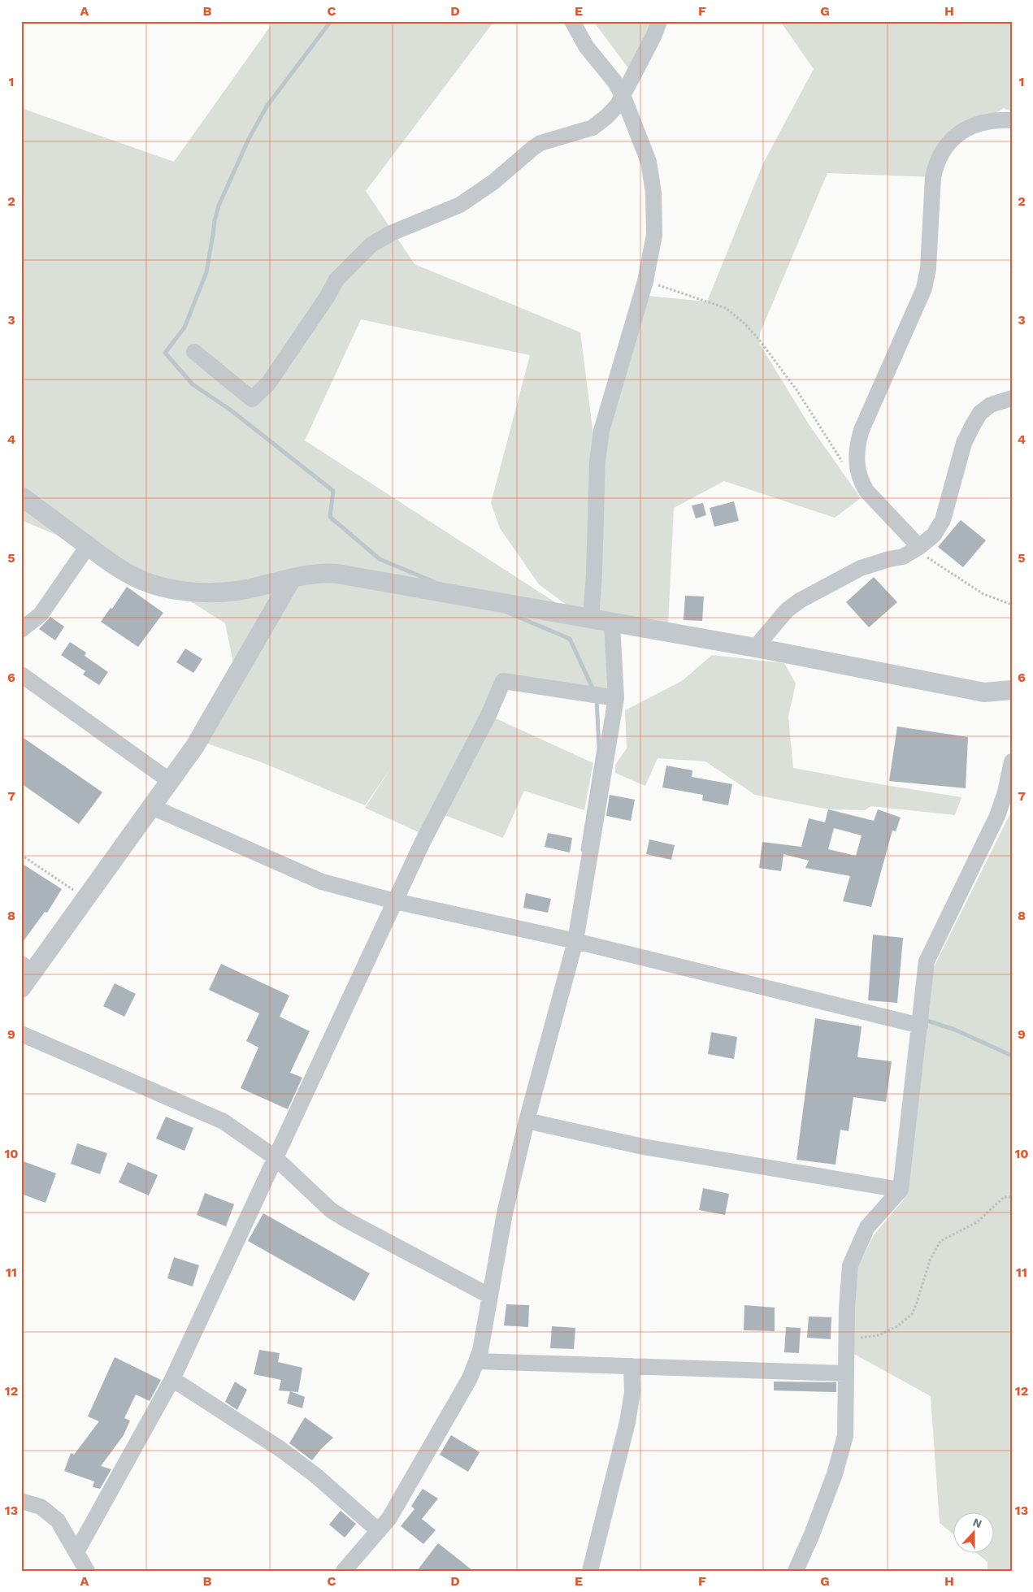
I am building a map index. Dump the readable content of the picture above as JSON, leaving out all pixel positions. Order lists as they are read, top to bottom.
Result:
{
  "north": "top",
  "grid": {
    "columns": [
      "A",
      "B",
      "C",
      "D",
      "E",
      "F",
      "G",
      "H"
    ],
    "rows": [
      "1",
      "2",
      "3",
      "4",
      "5",
      "6",
      "7",
      "8",
      "9",
      "10",
      "11",
      "12",
      "13"
    ]
  }
}
